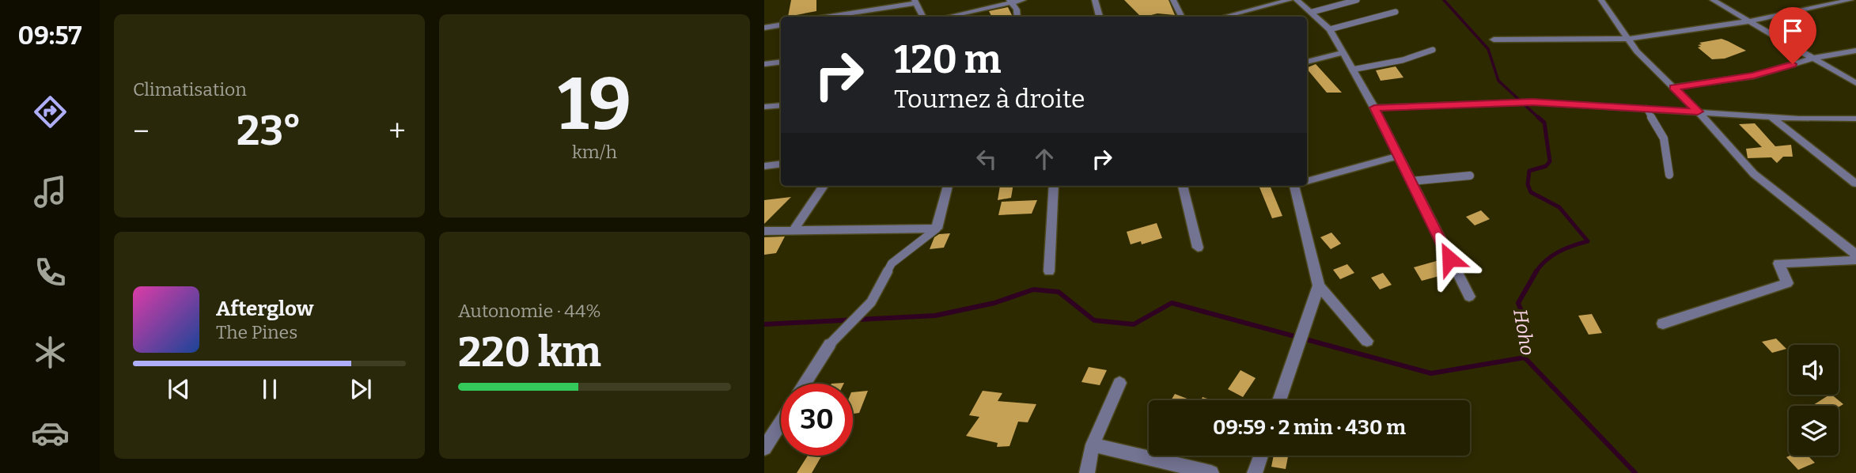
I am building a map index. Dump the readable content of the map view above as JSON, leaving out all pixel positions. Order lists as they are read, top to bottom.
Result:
{
  "water": ["Hoho"],
  "page": {
    "tabs": "09:57",
    "tile": [
      "Climatisation",
      ["19", "km/h"],
      ["Autonomie · 44%", "220 km"]
    ],
    "turn": ["120 m", "Tournez à droite"],
    "heat": ["−", "23°", "+"],
    "song": ["Afterglow", "The Pines"],
    "limit": "30",
    "trip": "09:59 · 2 min · 430 m"
  }
}
